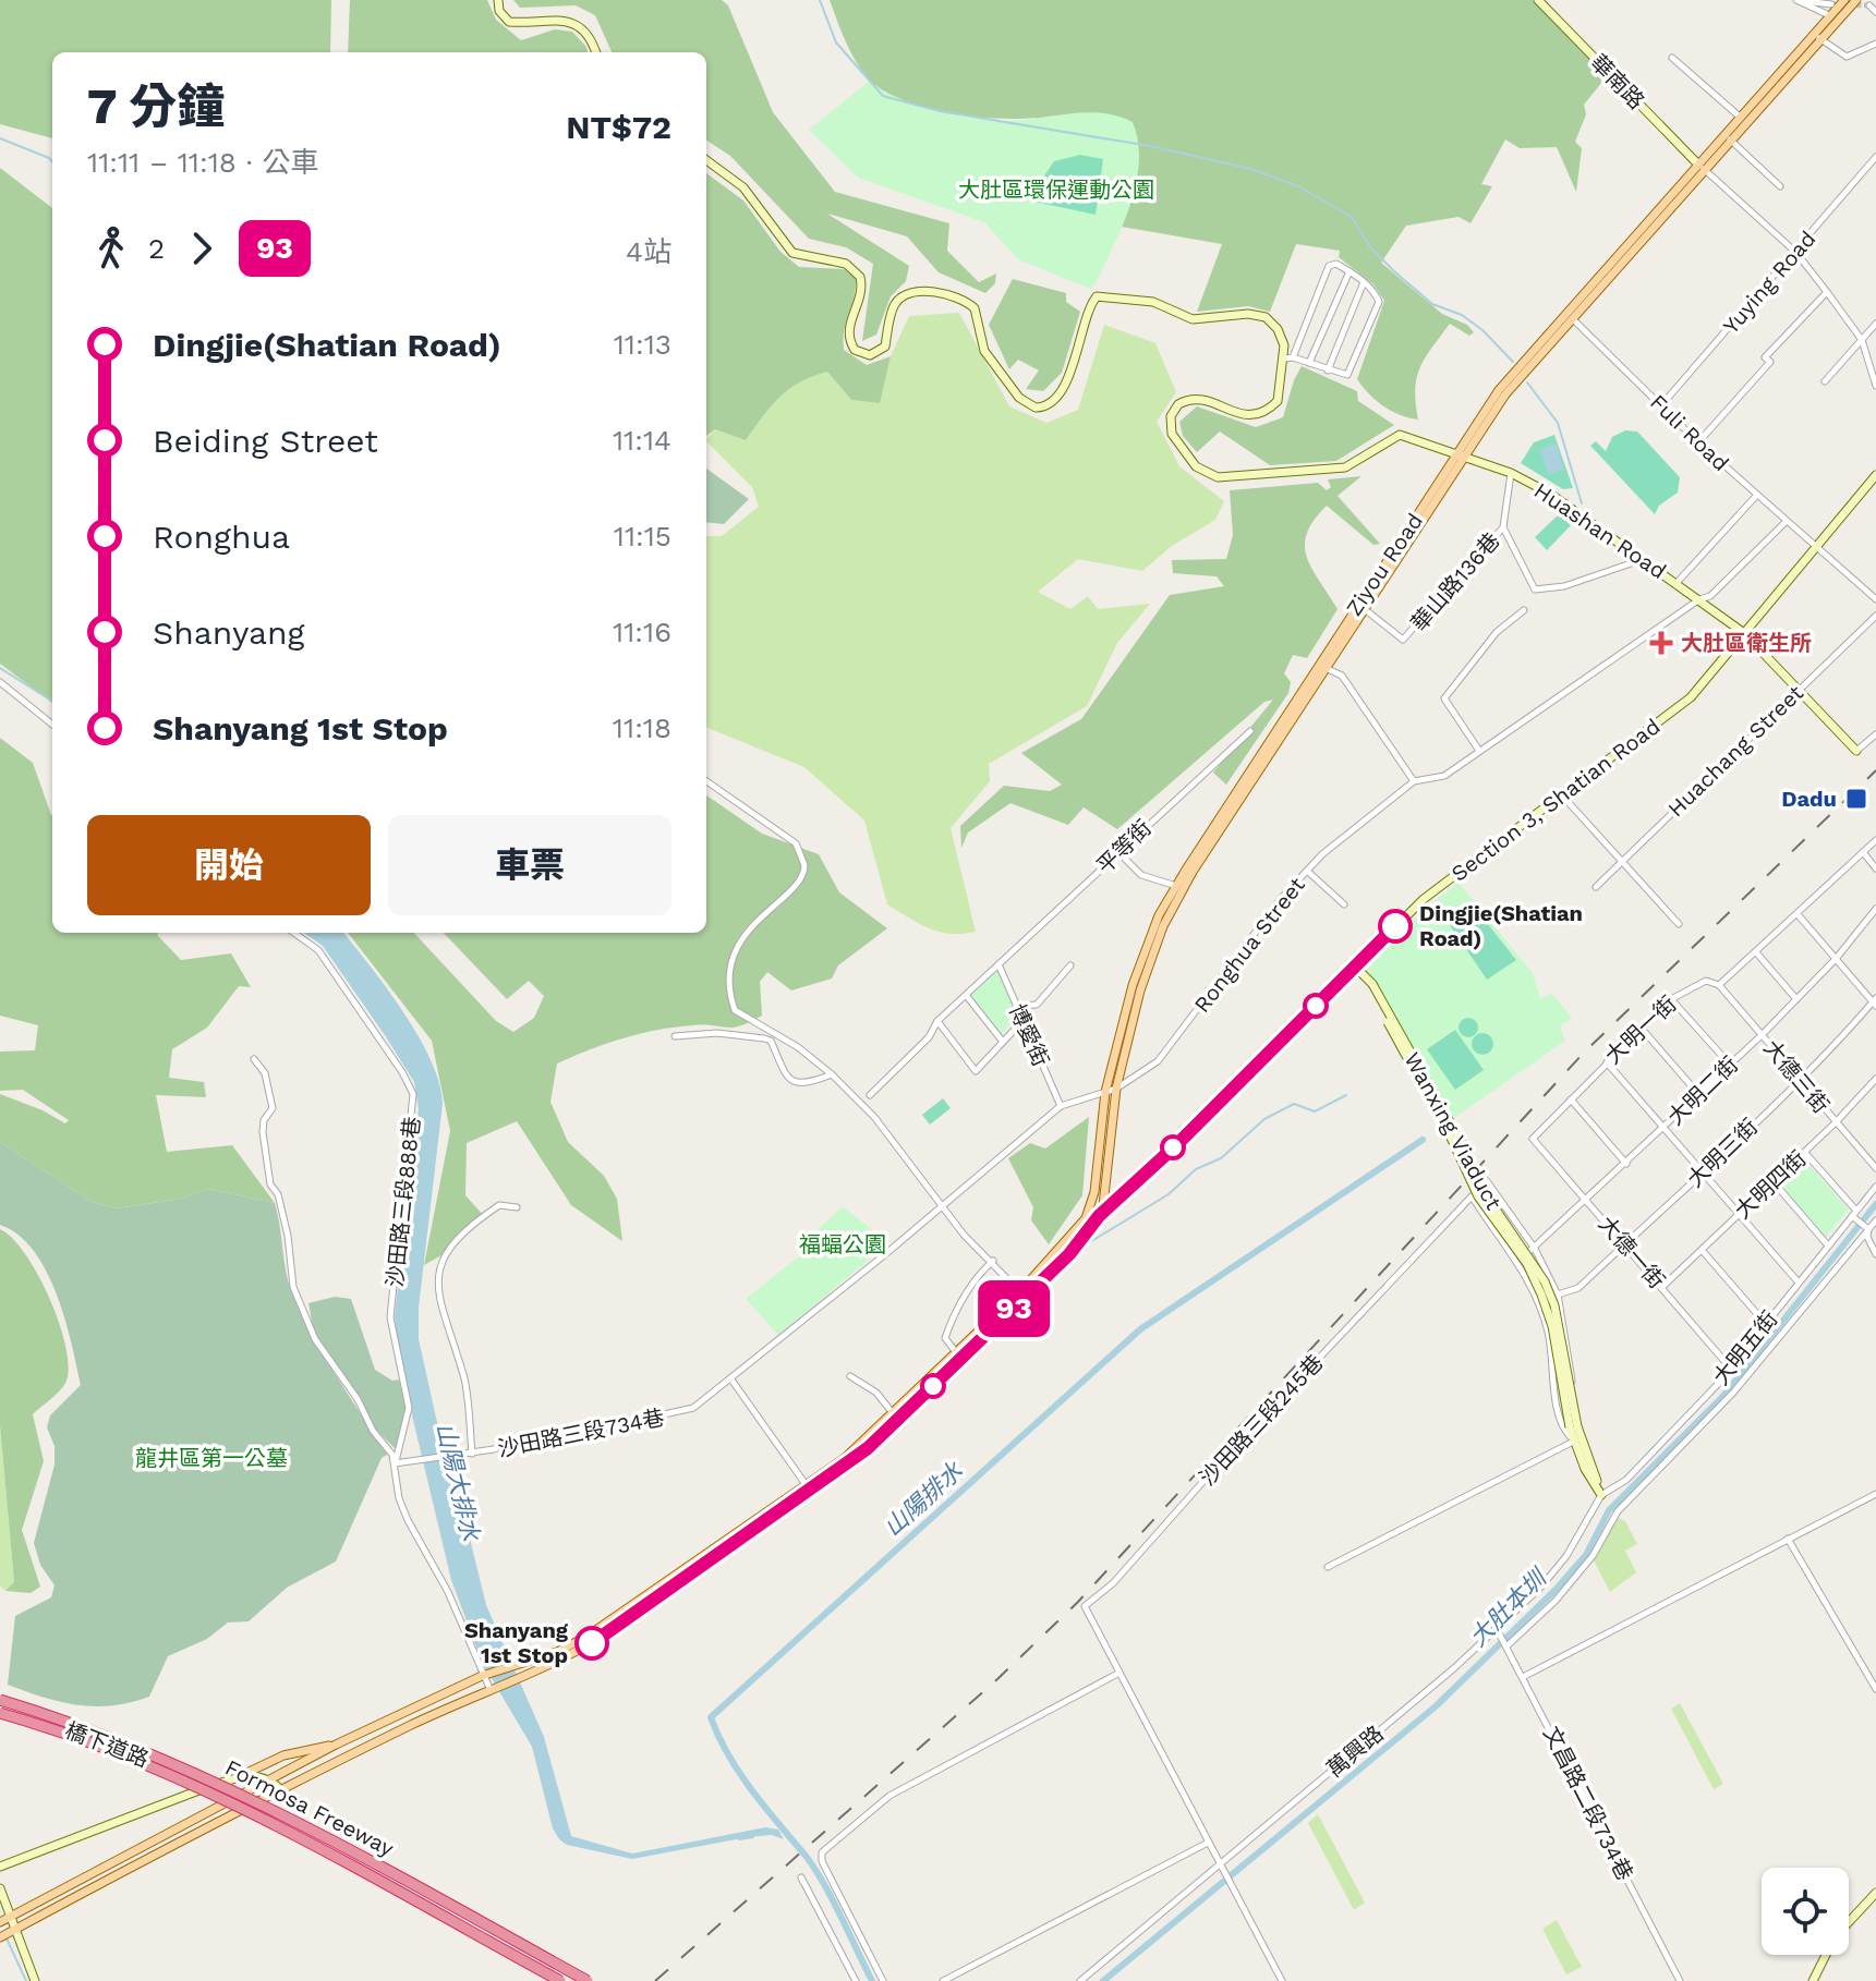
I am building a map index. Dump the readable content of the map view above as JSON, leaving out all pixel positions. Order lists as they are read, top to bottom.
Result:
{
  "streets": {
    "highway": ["Formosa Freeway"],
    "main road": ["Ziyou Road", "Section 3, Shatian Road"],
    "street": [
      "華南路",
      "Yuying Road",
      "Fuli Road",
      "Huashan Road",
      "華山路136巷",
      "Huachang Street",
      "平等街",
      "Ronghua Street",
      "大明一街",
      "博愛街",
      "大德三街",
      "大明二街",
      "Wanxing Viaduct",
      "大明三街",
      "大明四街",
      "沙田路三段888巷",
      "大德一街",
      "大明五街",
      "沙田路三段245巷",
      "沙田路三段734巷",
      "橋下道路",
      "萬興路",
      "文昌路二段734巷"
    ]
  },
  "crossings": [
    ["華南路", "Ziyou Road"],
    ["Yuying Road", "Fuli Road"],
    ["Fuli Road", "Ziyou Road"],
    ["Fuli Road", "Section 3, Shatian Road"],
    ["Fuli Road", "Ronghua Street"],
    ["Huashan Road", "Ziyou Road"],
    ["Huashan Road", "Huachang Street"],
    ["Huashan Road", "Section 3, Shatian Road"],
    ["Huashan Road", "Ronghua Street"],
    ["Ziyou Road", "華山路136巷"],
    ["Ziyou Road", "Section 3, Shatian Road"],
    ["Ziyou Road", "Ronghua Street"],
    ["Section 3, Shatian Road", "Wanxing Viaduct"],
    ["Section 3, Shatian Road", "沙田路三段888巷"],
    ["平等街", "博愛街"],
    ["Ronghua Street", "博愛街"],
    ["Ronghua Street", "沙田路三段734巷"],
    ["大明一街", "大德三街"],
    ["大明一街", "大德一街"],
    ["博愛街", "沙田路三段734巷"],
    ["大德三街", "大明二街"],
    ["大德三街", "大明三街"],
    ["大德三街", "大明四街"],
    ["大明二街", "大德一街"],
    ["Wanxing Viaduct", "大明五街"],
    ["Wanxing Viaduct", "萬興路"],
    ["大明三街", "大德一街"],
    ["大明四街", "大德一街"],
    ["沙田路三段888巷", "沙田路三段734巷"],
    ["大德一街", "大明五街"],
    ["大明五街", "萬興路"],
    ["沙田路三段245巷", "萬興路"],
    ["橋下道路", "Formosa Freeway"],
    ["萬興路", "文昌路二段734巷"]
  ],
  "water": ["山陽大排水", "山陽排水", "大肚本圳"],
  "parks": ["大肚區環保運動公園", "福蝠公園", "龍井區第一公墓"],
  "places": {
    "health": ["大肚區衛生所"],
    "transit": ["Dadu"],
    "other": ["Dingjie(Shatian Road)", "Shanyang 1st Stop"]
  },
  "lines": ["bus line 93"],
  "page": {
    "on_map": "93",
    "heading": ["7 分鐘", "11:11 – 11:18 · 公車", "NT$72"],
    "legs": ["2", "93", "4站"],
    "list": [
      {
        "name": "Dingjie(Shatian Road)",
        "value": "11:13"
      },
      {
        "name": "Beiding Street",
        "value": "11:14"
      },
      {
        "name": "Ronghua",
        "value": "11:15"
      },
      {
        "name": "Shanyang",
        "value": "11:16"
      },
      {
        "name": "Shanyang 1st Stop",
        "value": "11:18"
      }
    ],
    "buttons": ["開始", "車票"]
  }
}
